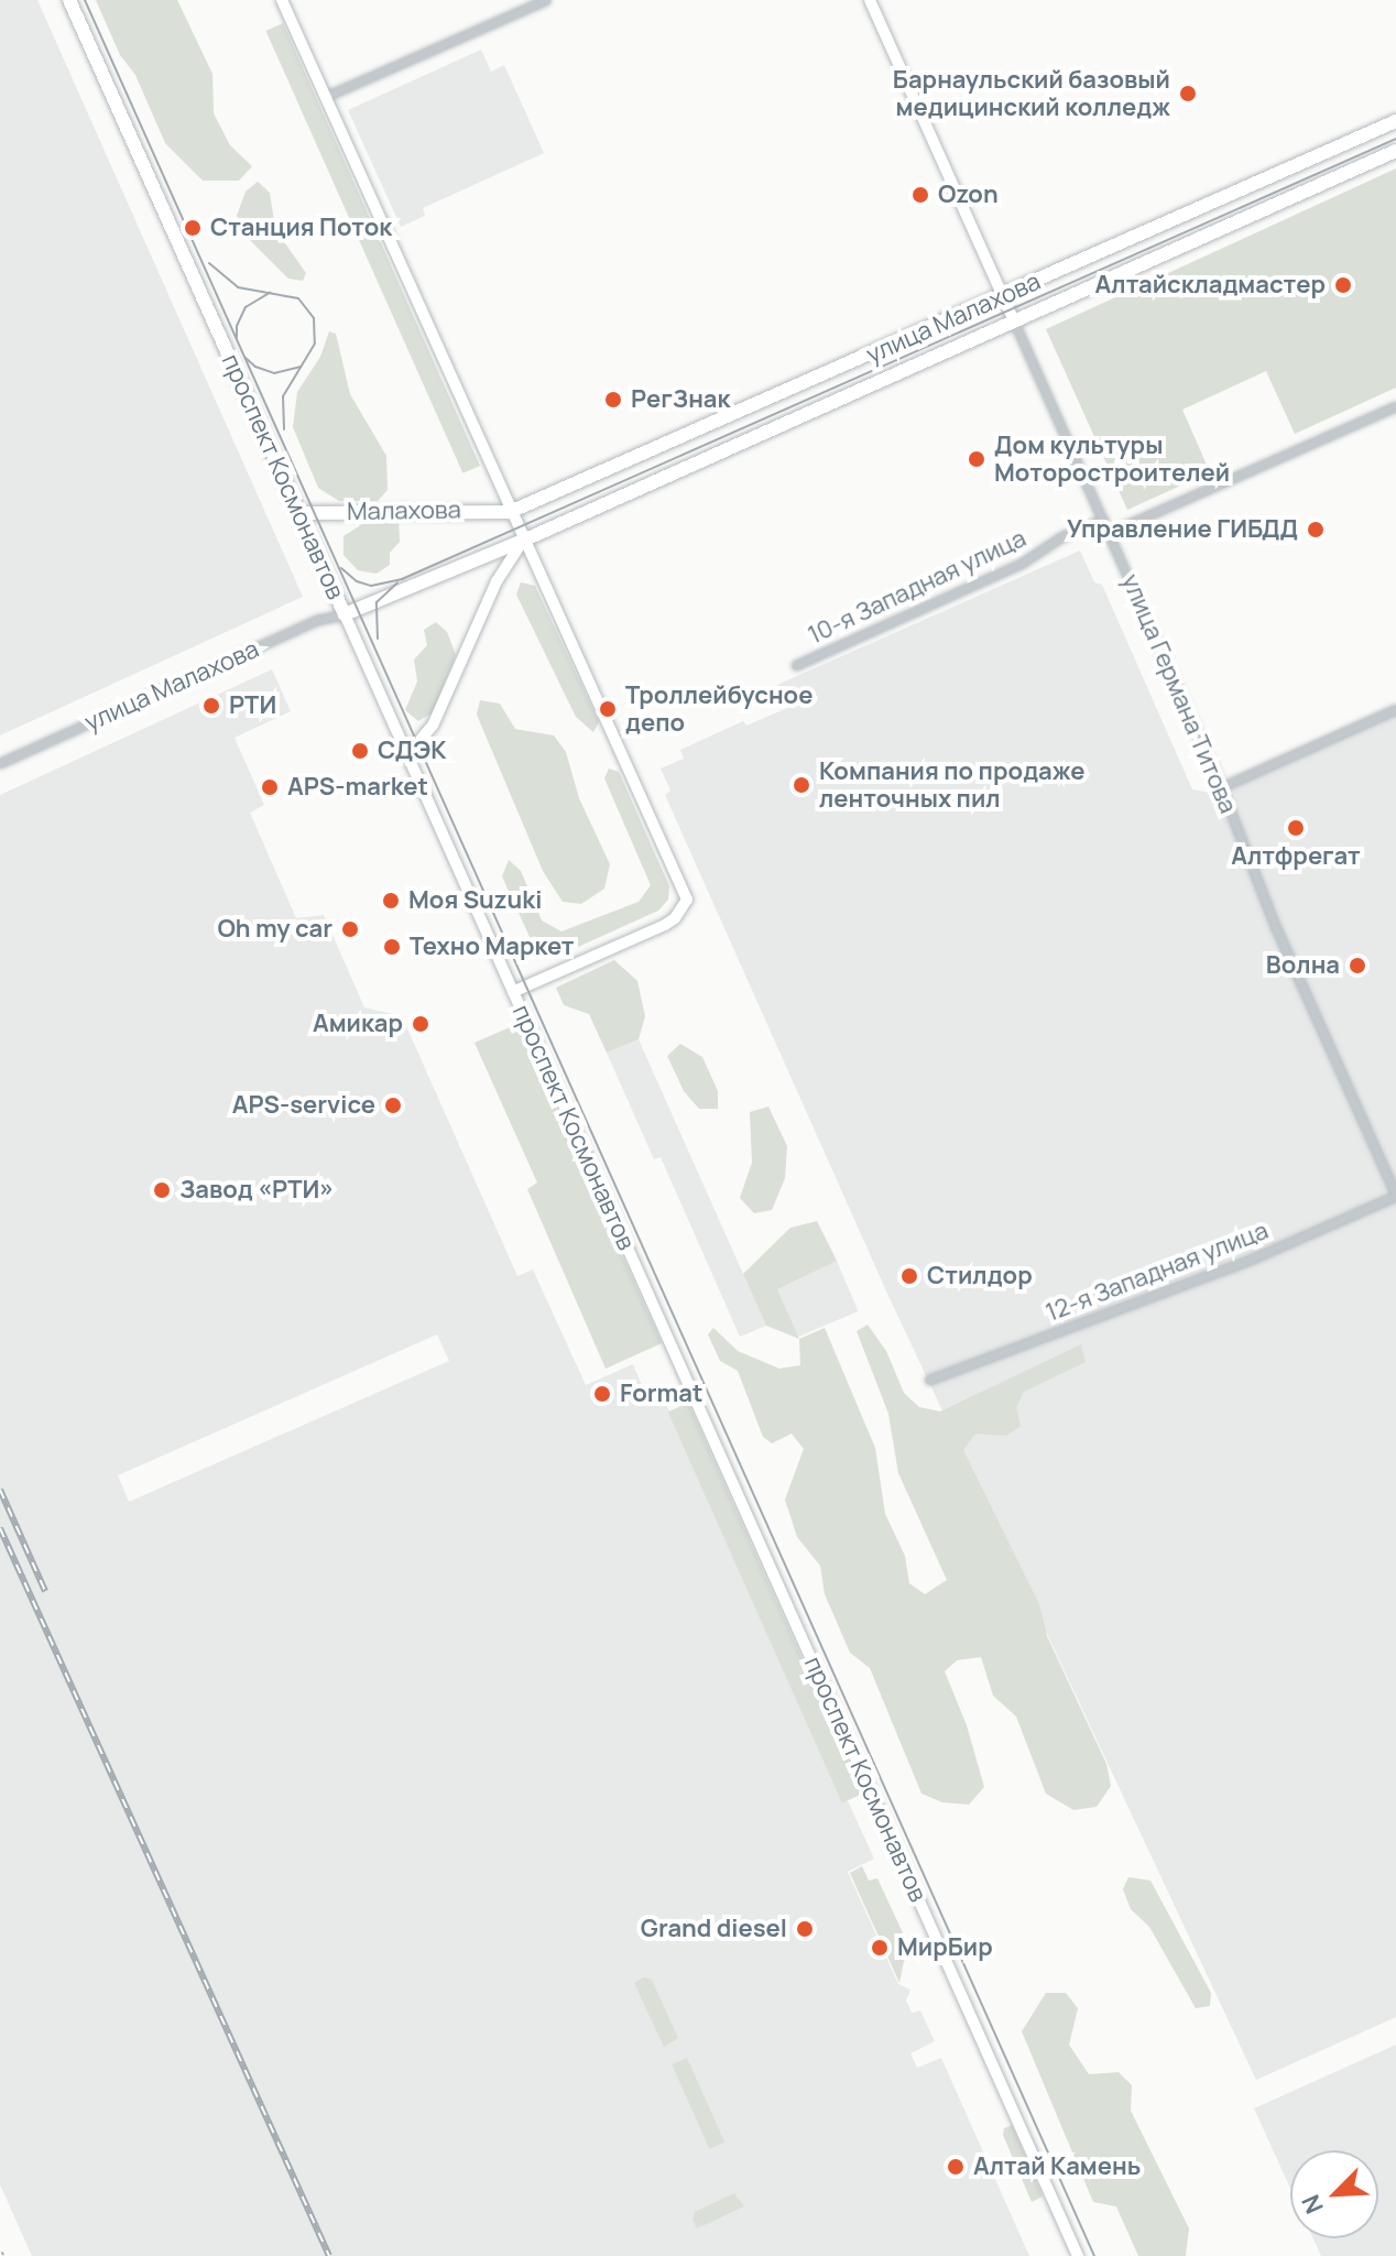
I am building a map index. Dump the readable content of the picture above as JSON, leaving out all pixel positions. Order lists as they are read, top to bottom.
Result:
{
  "streets": {
    "main road": [
      "улица Малахова",
      "проспект Космонавтов",
      "Малахова",
      "улица Германа Титова"
    ],
    "street": ["10-я Западная улица", "12-я Западная улица"]
  },
  "crossings": [
    ["улица Малахова", "проспект Космонавтов"],
    ["улица Малахова", "Малахова"],
    ["улица Малахова", "улица Германа Титова"],
    ["проспект Космонавтов", "Малахова"],
    ["10-я Западная улица", "улица Германа Титова"],
    ["улица Германа Титова", "12-я Западная улица"]
  ],
  "places": [
    "Барнаульский базовый медицинский колледж",
    "Ozon",
    "Станция Поток",
    "Алтайскладмастер",
    "РегЗнак",
    "Дом культуры Моторостроителей",
    "Управление ГИБДД",
    "РТИ",
    "Троллейбусное депо",
    "СДЭК",
    "Компания по продаже ленточных пил",
    "АPS-market",
    "Алтфрегат",
    "Моя Suzuki",
    "Oh my car",
    "Техно Маркет",
    "Волна",
    "Амикар",
    "APS-service",
    "Завод «РТИ»",
    "Стилдор",
    "Format",
    "Grand diesel",
    "МирБир",
    "Алтай Камень"
  ],
  "north": "bottom left"
}
